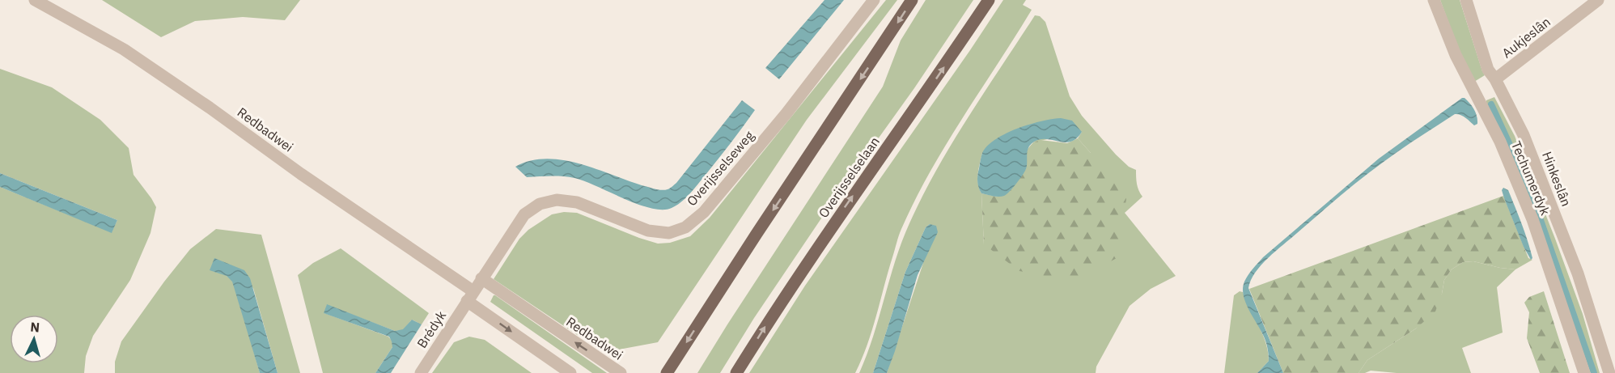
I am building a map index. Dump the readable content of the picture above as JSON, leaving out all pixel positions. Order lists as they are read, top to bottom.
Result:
{
  "streets": {
    "main road": ["Overijsselselaan"],
    "street": [
      "Aukjeslân",
      "Redbadwei",
      "Overijsselseweg",
      "Techumerdyk",
      "Hinkeslân",
      "Brédyk"
    ]
  },
  "crossings": [
    ["Aukjeslân", "Hinkeslân"],
    ["Redbadwei", "Overijsselseweg"],
    ["Redbadwei", "Brédyk"],
    ["Overijsselseweg", "Brédyk"]
  ],
  "north": "top"
}
